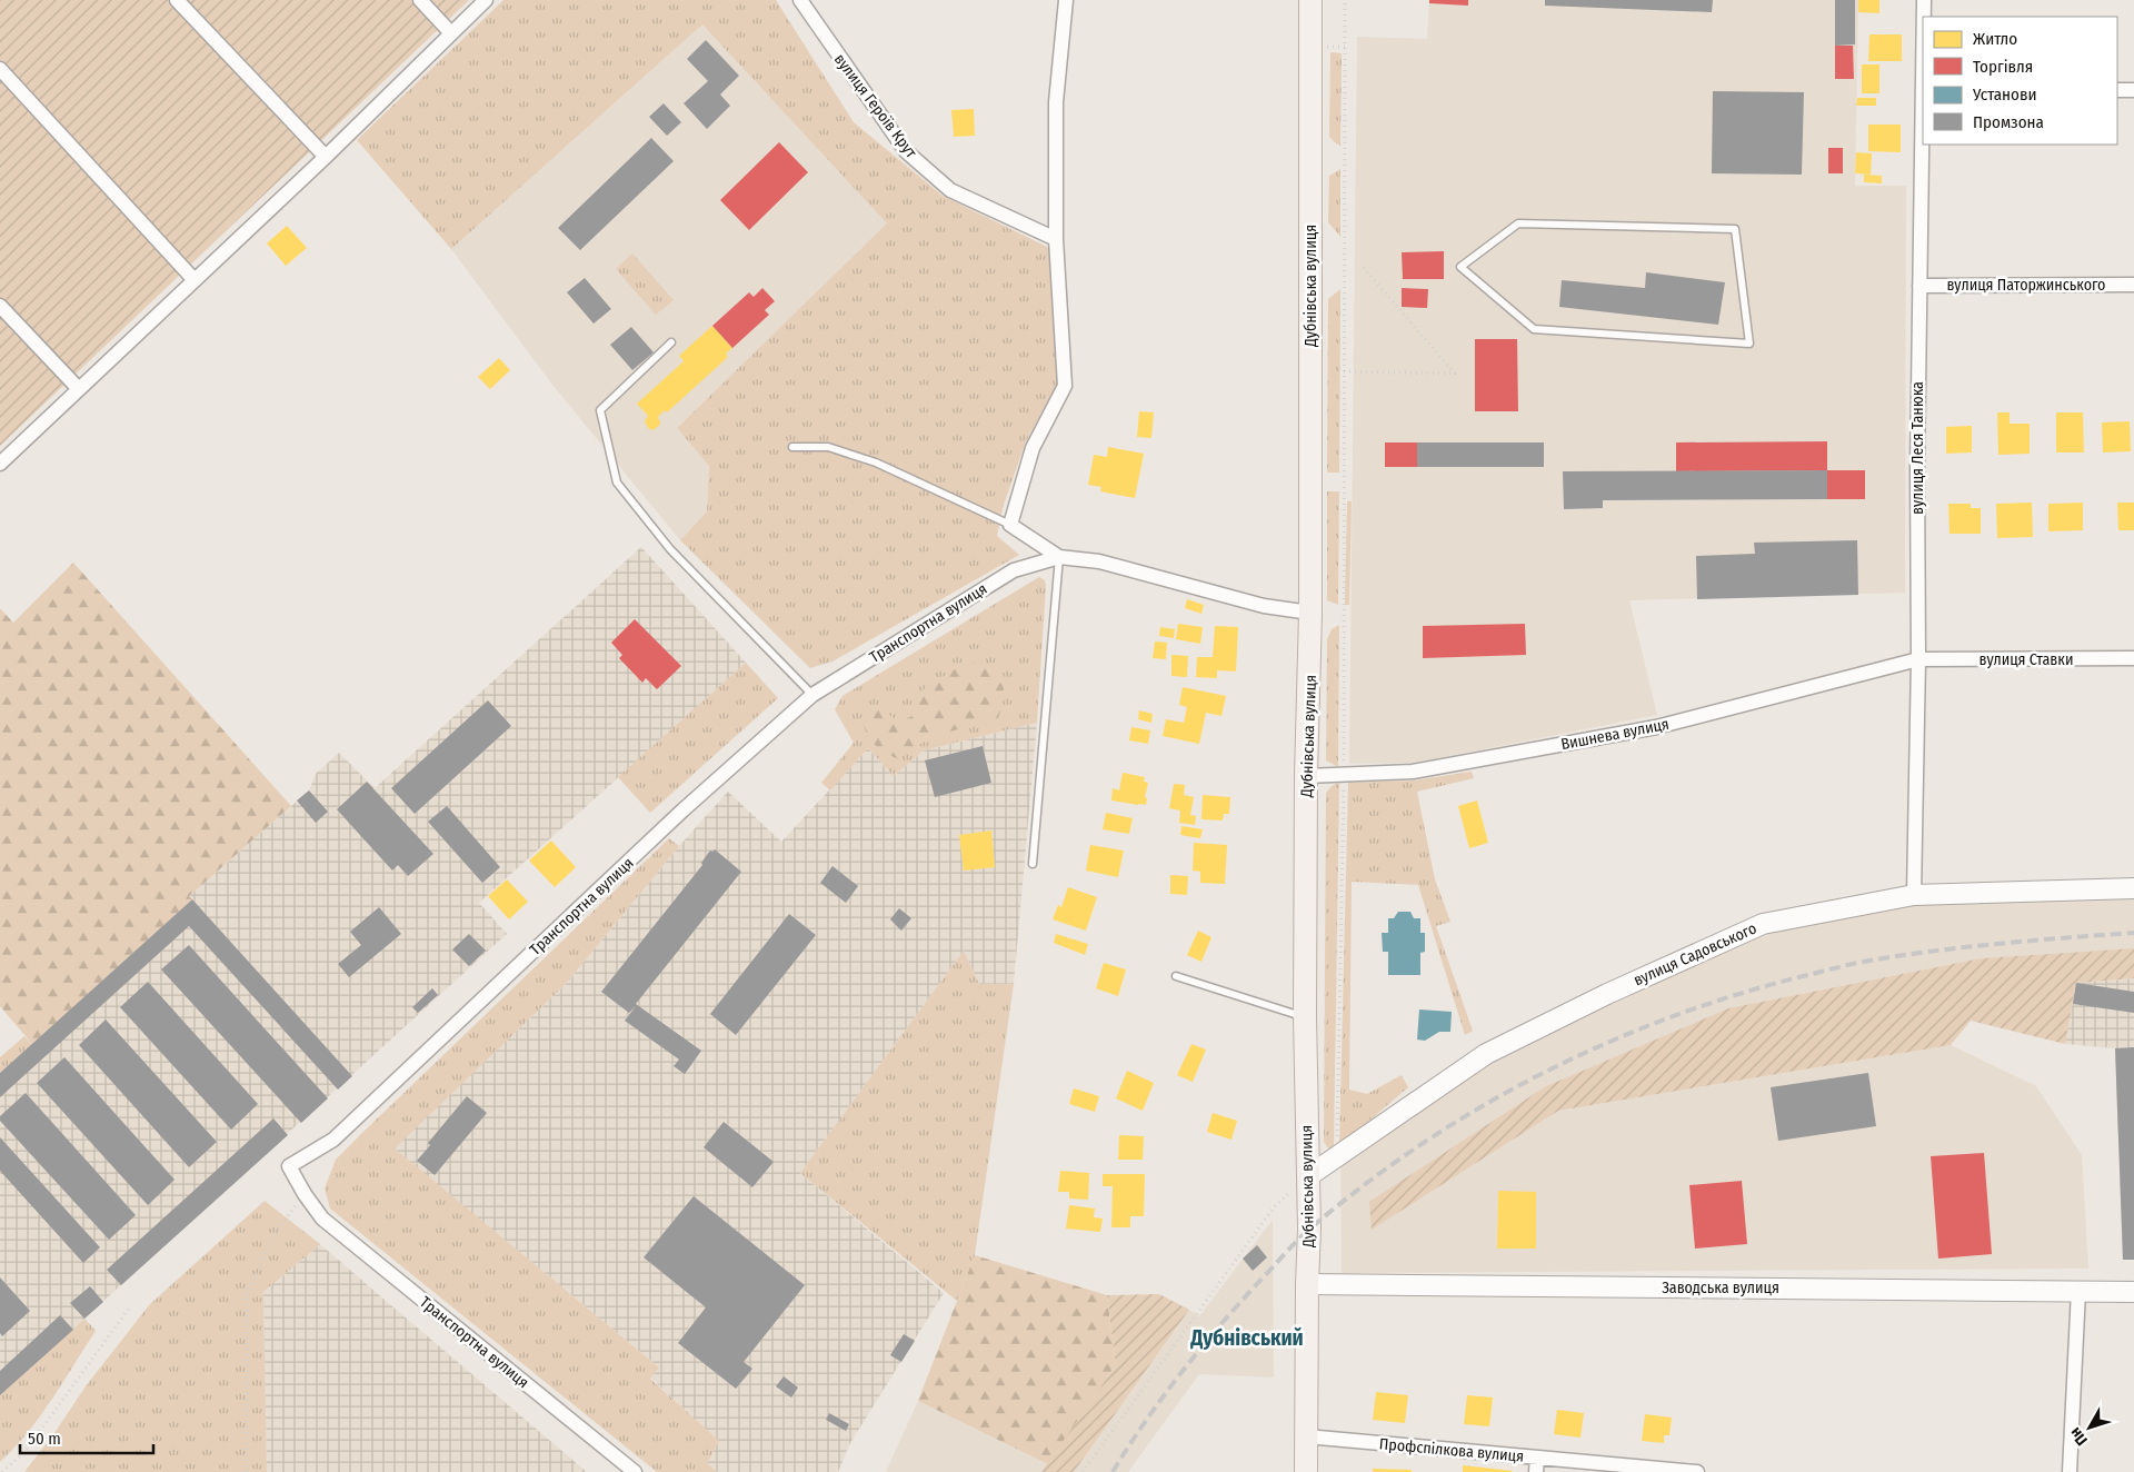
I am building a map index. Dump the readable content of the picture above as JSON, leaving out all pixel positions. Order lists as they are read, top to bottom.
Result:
{
  "streets": {
    "main road": ["Дубнівська вулиця"],
    "street": [
      "вулиця Героїв Крут",
      "вулиця Паторжинського",
      "вулиця Леся Танюка",
      "Транспортна вулиця",
      "вулиця Ставки",
      "Вишнева вулиця",
      "вулиця Садовського",
      "Заводська вулиця",
      "Профспілкова вулиця"
    ]
  },
  "crossings": [
    ["вулиця Паторжинського", "вулиця Леся Танюка"],
    ["Дубнівська вулиця", "Транспортна вулиця"],
    ["Дубнівська вулиця", "Вишнева вулиця"],
    ["Дубнівська вулиця", "вулиця Садовського"],
    ["Дубнівська вулиця", "Заводська вулиця"],
    ["Дубнівська вулиця", "Профспілкова вулиця"],
    ["вулиця Леся Танюка", "вулиця Ставки"],
    ["вулиця Леся Танюка", "Вишнева вулиця"],
    ["вулиця Леся Танюка", "вулиця Садовського"],
    ["вулиця Ставки", "Вишнева вулиця"]
  ],
  "districts": ["Дубнівський"],
  "legend": [
    "Житло",
    "Торгівля",
    "Установи",
    "Промзона"
  ],
  "scale_bar": "50 m",
  "north": "bottom left"
}
